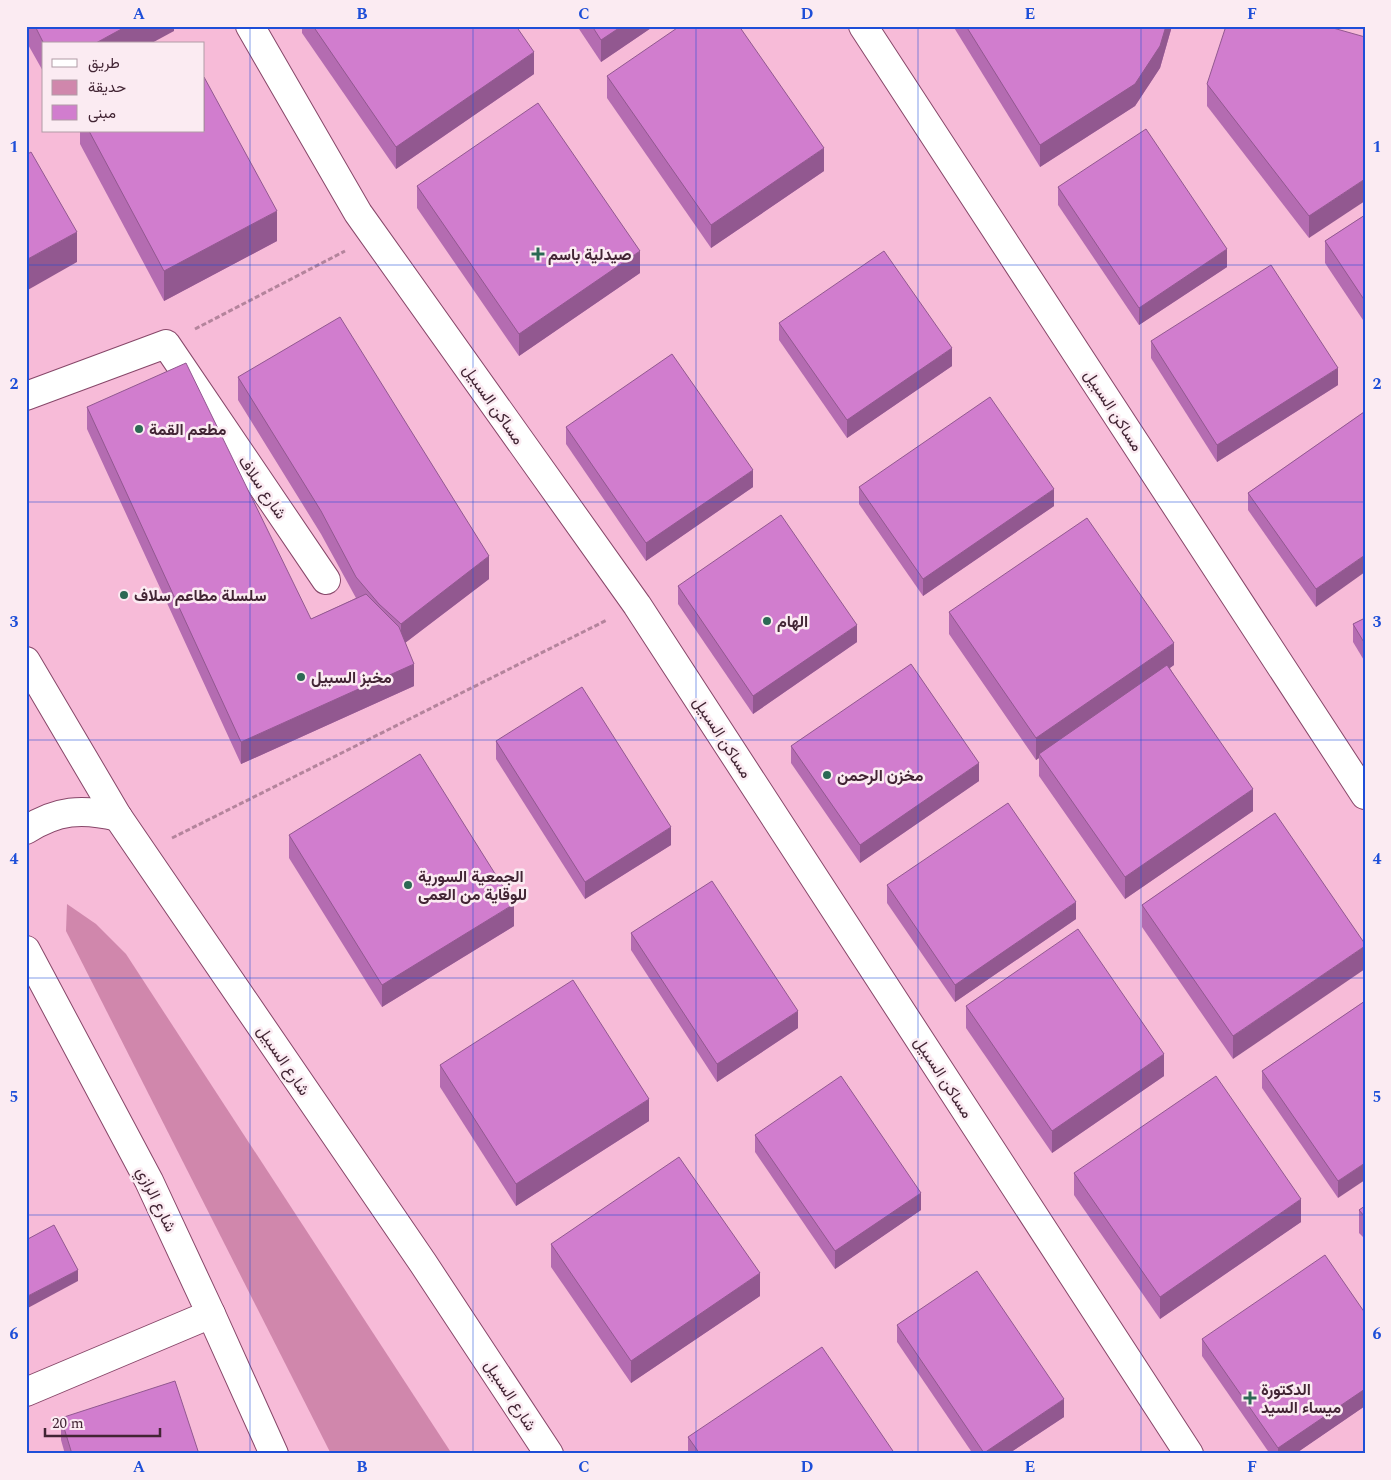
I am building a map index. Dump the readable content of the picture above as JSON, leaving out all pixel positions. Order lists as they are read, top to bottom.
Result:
{
  "streets": {
    "street": [
      "مساكن السبيل",
      "شارع سلاف",
      "شارع السبيل",
      "شارع الرازي"
    ]
  },
  "places": {
    "health": ["صيدلية باسم", "الدكتورة ميساء السيد"],
    "other": [
      "مطعم القمة",
      "سلسلة مطاعم سلاف",
      "الهام",
      "مخبز السبيل",
      "مخزن الرحمن",
      "الجمعية السورية للوقاية من العمى"
    ]
  },
  "legend": ["طريق", "حديقة", "مبنى"],
  "scale_bar": "20 m",
  "grid": {
    "columns": [
      "A",
      "B",
      "C",
      "D",
      "E",
      "F"
    ],
    "rows": [
      "1",
      "2",
      "3",
      "4",
      "5",
      "6"
    ]
  }
}
